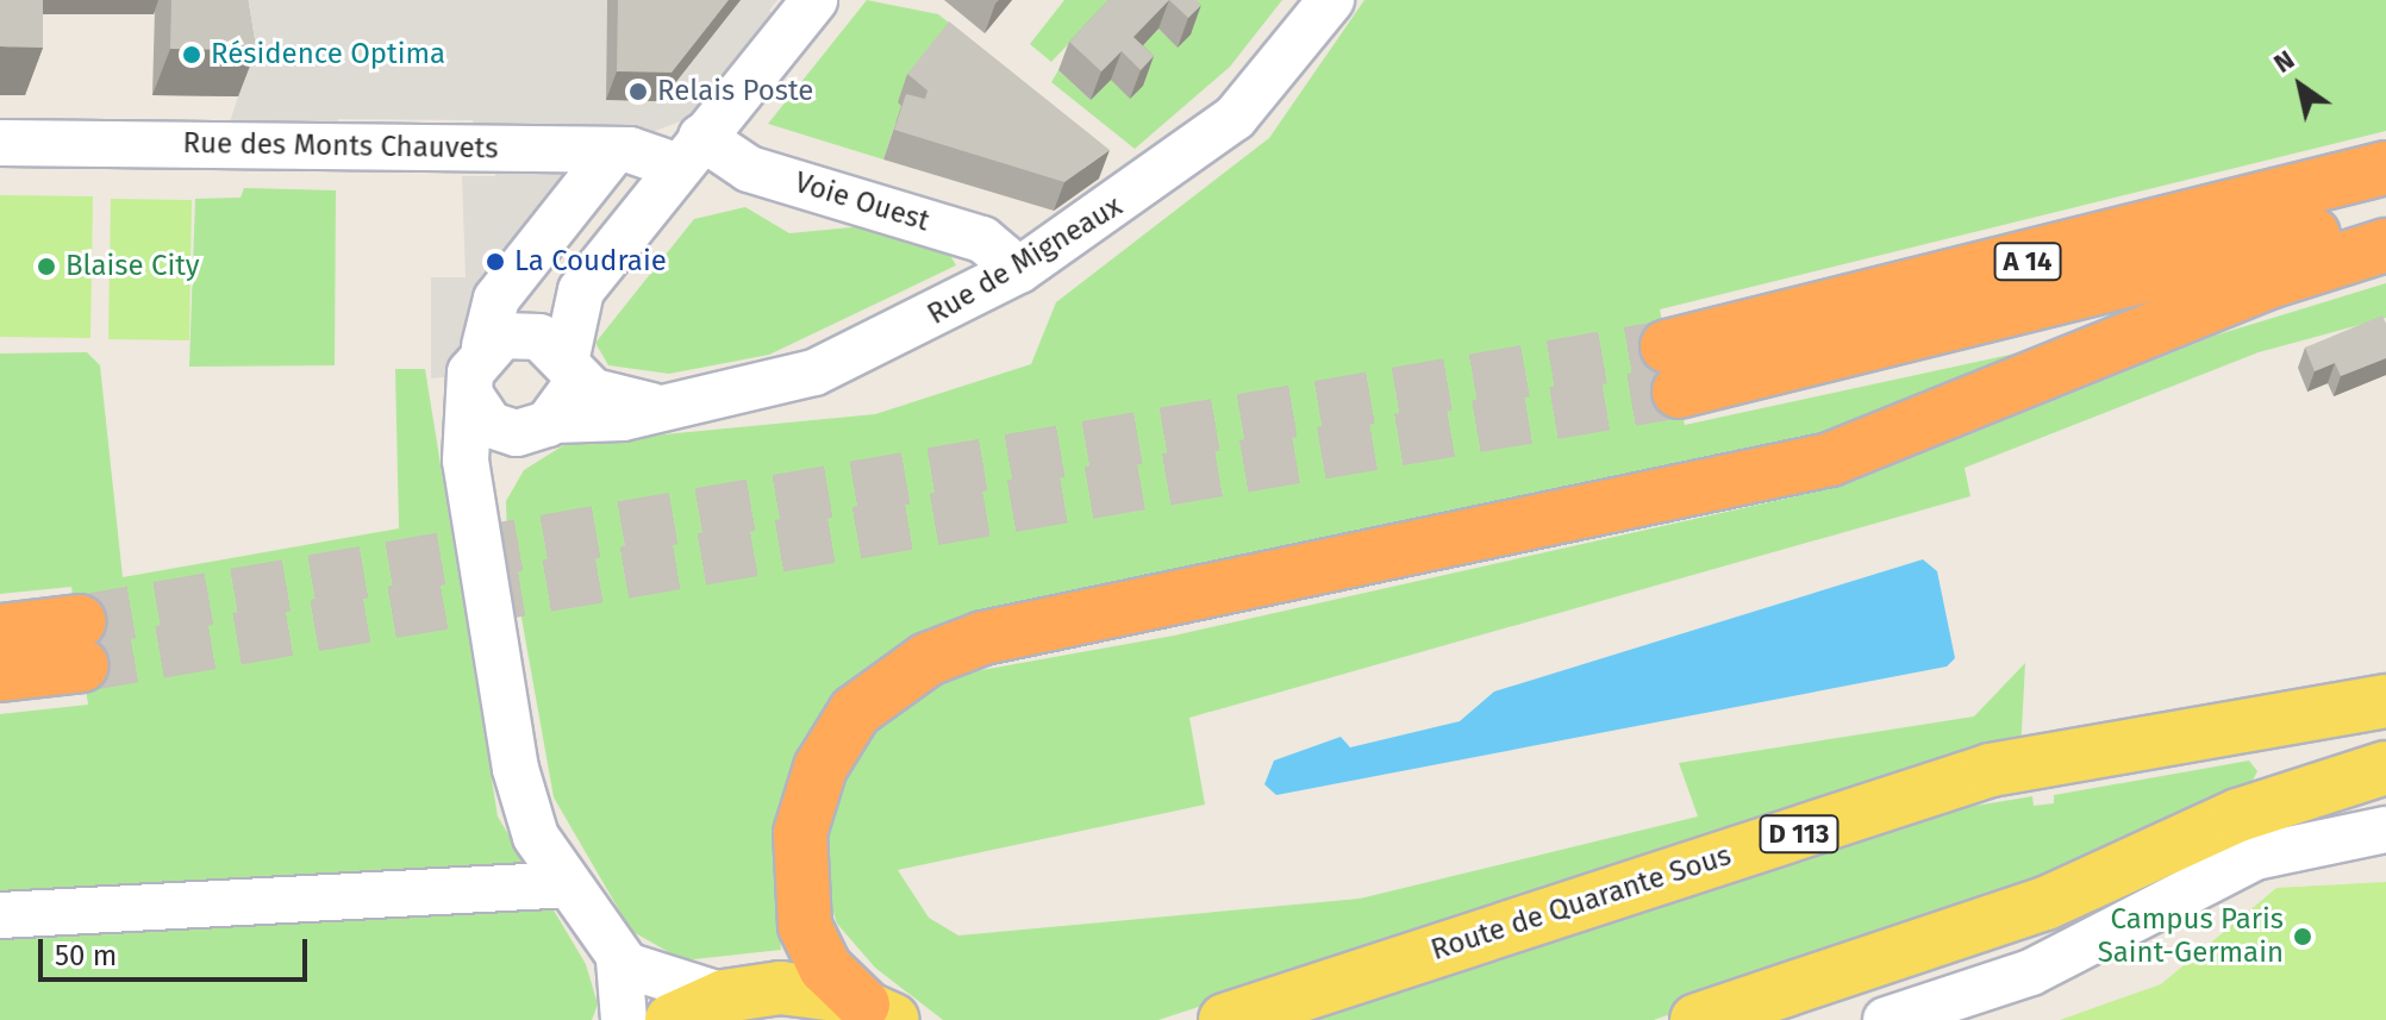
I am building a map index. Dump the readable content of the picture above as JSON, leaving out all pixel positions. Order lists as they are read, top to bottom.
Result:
{
  "streets": {
    "highway": ["A 14"],
    "main road": ["D 113", "Route de Quarante Sous"],
    "street": ["Rue des Monts Chauvets", "Voie Ouest", "Rue de Migneaux"]
  },
  "crossings": [
    ["Rue des Monts Chauvets", "Voie Ouest"],
    ["Voie Ouest", "Rue de Migneaux"]
  ],
  "places": [
    "Résidence Optima",
    "Relais Poste",
    "La Coudraie",
    "Blaise City",
    "Campus Paris Saint-Germain"
  ],
  "scale_bar": "50 m",
  "north": "top left"
}
